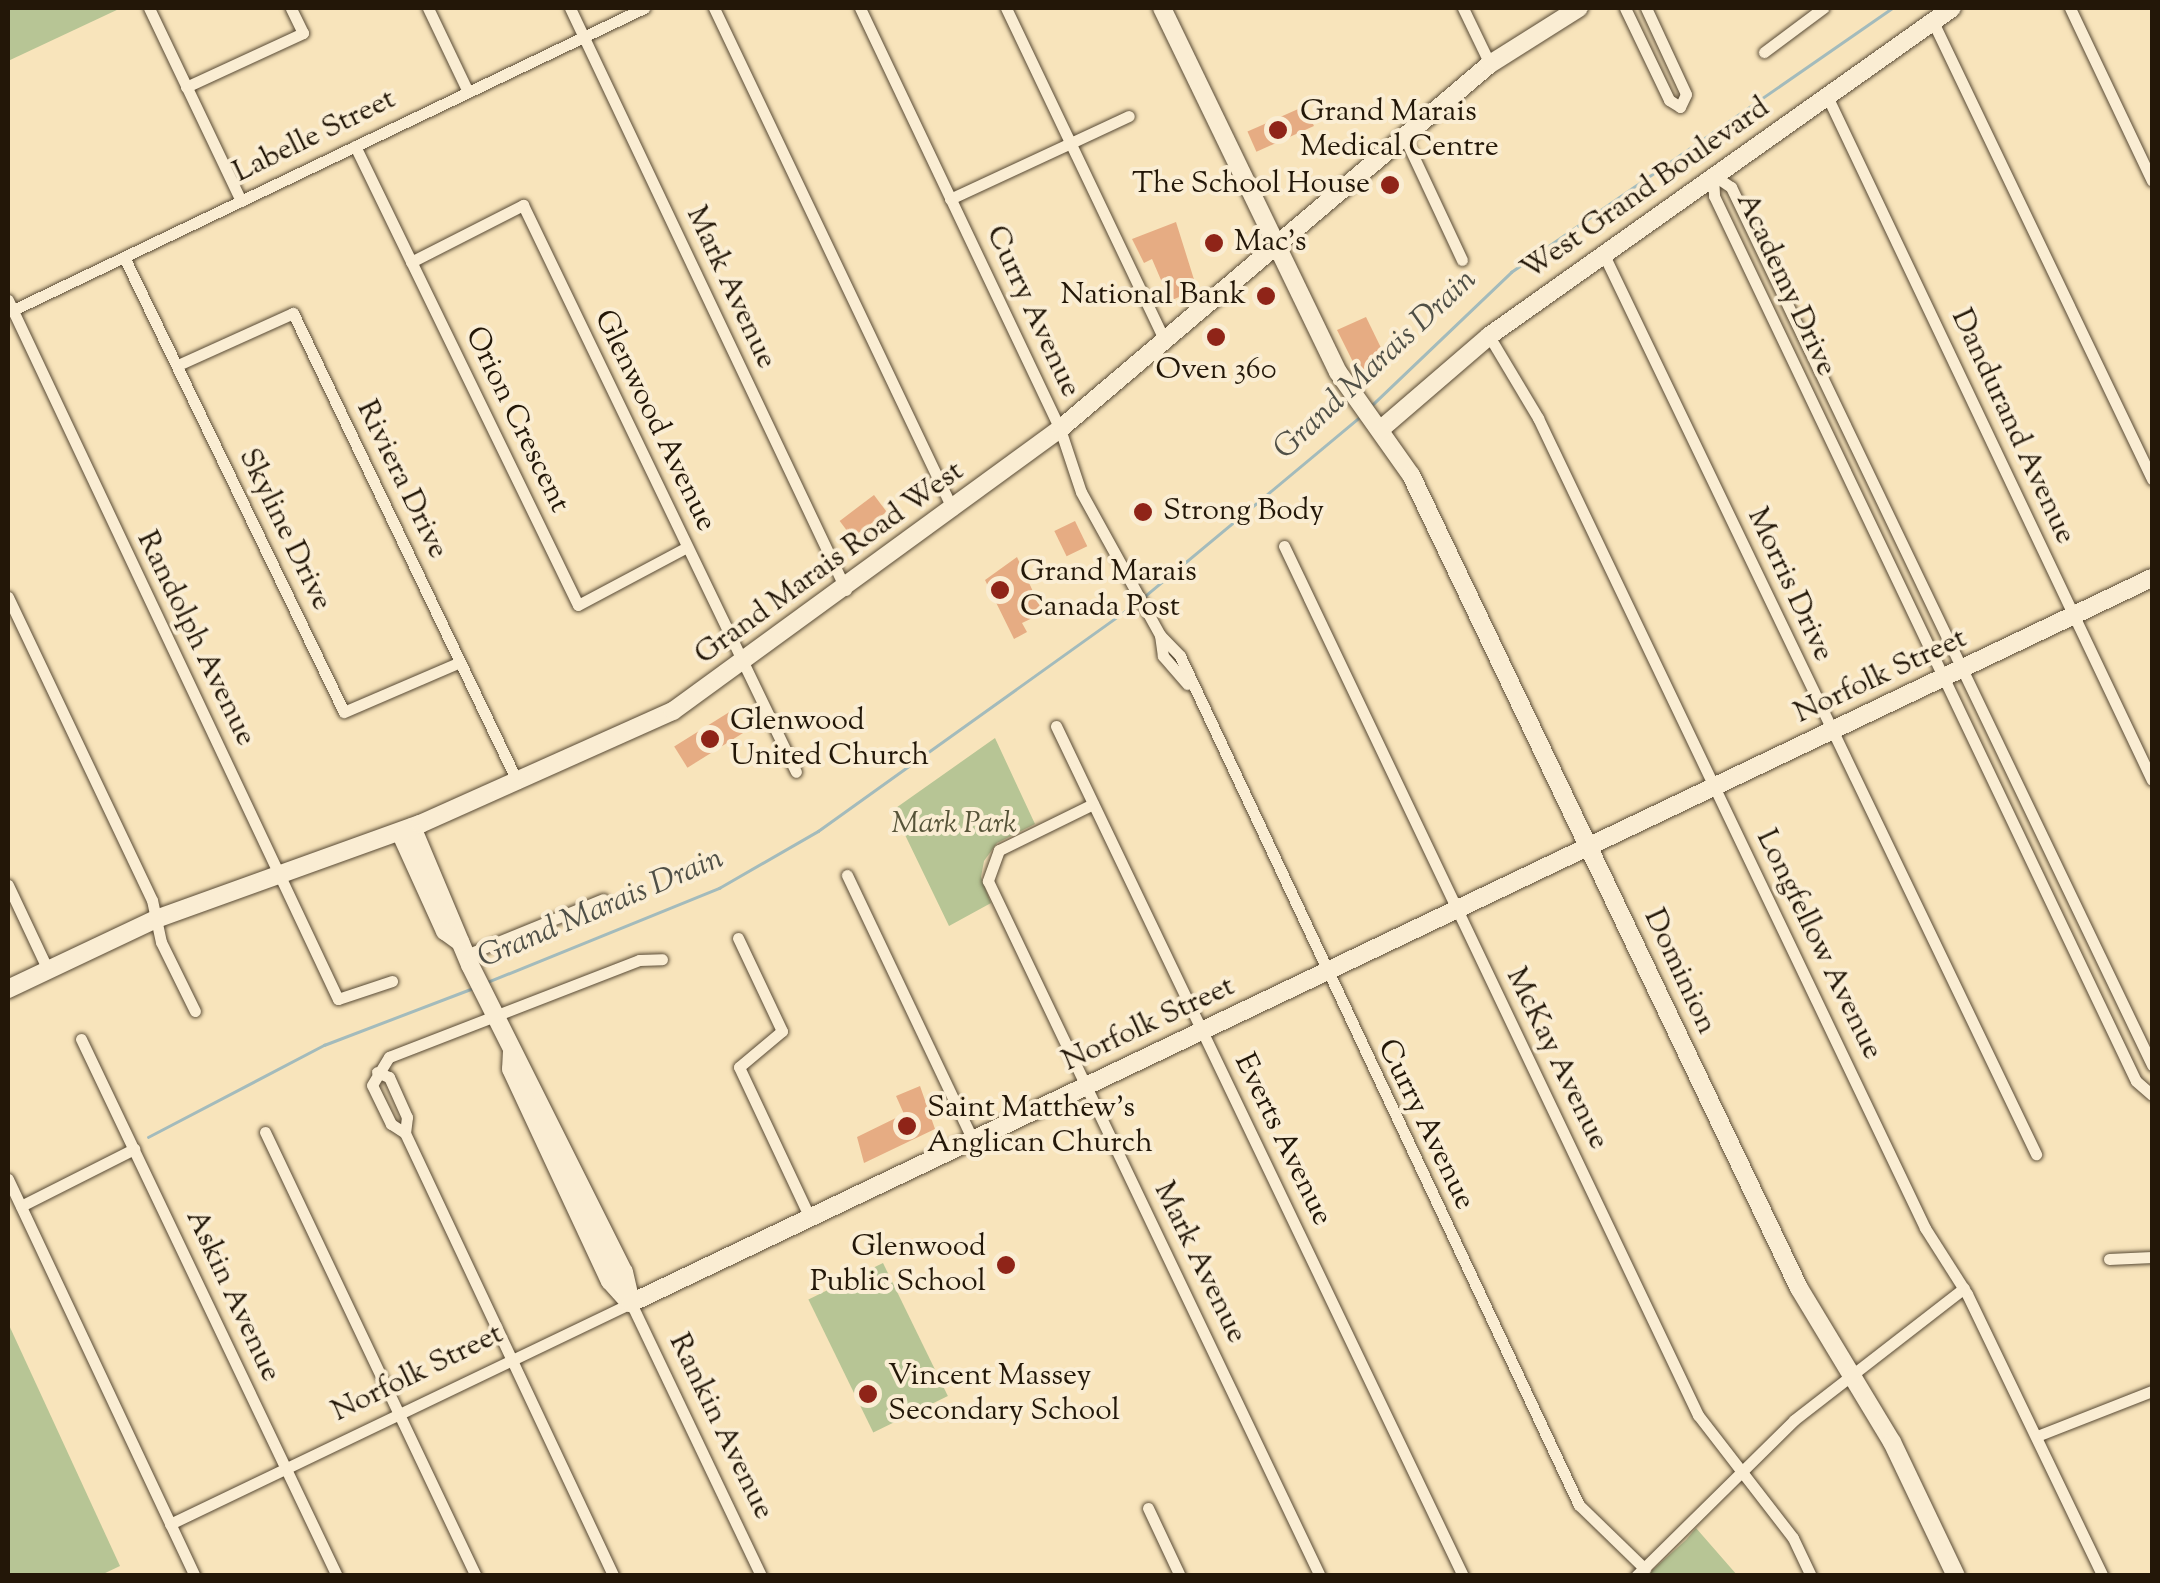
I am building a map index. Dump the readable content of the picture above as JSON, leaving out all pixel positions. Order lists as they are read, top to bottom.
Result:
{
  "streets": {
    "street": [
      "Labelle Street",
      "West Grand Boulevard",
      "Academy Drive",
      "Mark Avenue",
      "Curry Avenue",
      "Orion Crescent",
      "Glenwood Avenue",
      "Dandurand Avenue",
      "Riviera Drive",
      "Skyline Drive",
      "Grand Marais Road West",
      "Morris Drive",
      "Randolph Avenue",
      "Norfolk Street",
      "Longfellow Avenue",
      "Dominion",
      "McKay Avenue",
      "Everts Avenue",
      "Askin Avenue",
      "Rankin Avenue"
    ]
  },
  "crossings": [
    ["Labelle Street", "Mark Avenue"],
    ["Labelle Street", "Orion Crescent"],
    ["Labelle Street", "Skyline Drive"],
    ["Labelle Street", "Randolph Avenue"],
    ["West Grand Boulevard", "Academy Drive"],
    ["West Grand Boulevard", "Dandurand Avenue"],
    ["West Grand Boulevard", "Morris Drive"],
    ["West Grand Boulevard", "Longfellow Avenue"],
    ["West Grand Boulevard", "Dominion"],
    ["Academy Drive", "Norfolk Street"],
    ["Mark Avenue", "Grand Marais Road West"],
    ["Mark Avenue", "Norfolk Street"],
    ["Mark Avenue", "Everts Avenue"],
    ["Curry Avenue", "Grand Marais Road West"],
    ["Curry Avenue", "Norfolk Street"],
    ["Orion Crescent", "Glenwood Avenue"],
    ["Glenwood Avenue", "Grand Marais Road West"],
    ["Dandurand Avenue", "Norfolk Street"],
    ["Riviera Drive", "Skyline Drive"],
    ["Riviera Drive", "Grand Marais Road West"],
    ["Grand Marais Road West", "Randolph Avenue"],
    ["Grand Marais Road West", "Dominion"],
    ["Grand Marais Road West", "Rankin Avenue"],
    ["Morris Drive", "Norfolk Street"],
    ["Norfolk Street", "Longfellow Avenue"],
    ["Norfolk Street", "Dominion"],
    ["Norfolk Street", "McKay Avenue"],
    ["Norfolk Street", "Everts Avenue"],
    ["Norfolk Street", "Askin Avenue"],
    ["Norfolk Street", "Rankin Avenue"]
  ],
  "water": ["Grand Marais Drain"],
  "parks": ["Mark Park"],
  "places": [
    "Grand Marais Medical Centre",
    "The School House",
    "Mac's",
    "National Bank",
    "Oven 360",
    "Strong Body",
    "Grand Marais Canada Post",
    "Glenwood United Church",
    "Saint Matthew's Anglican Church",
    "Glenwood Public School",
    "Vincent Massey Secondary School"
  ]
}
